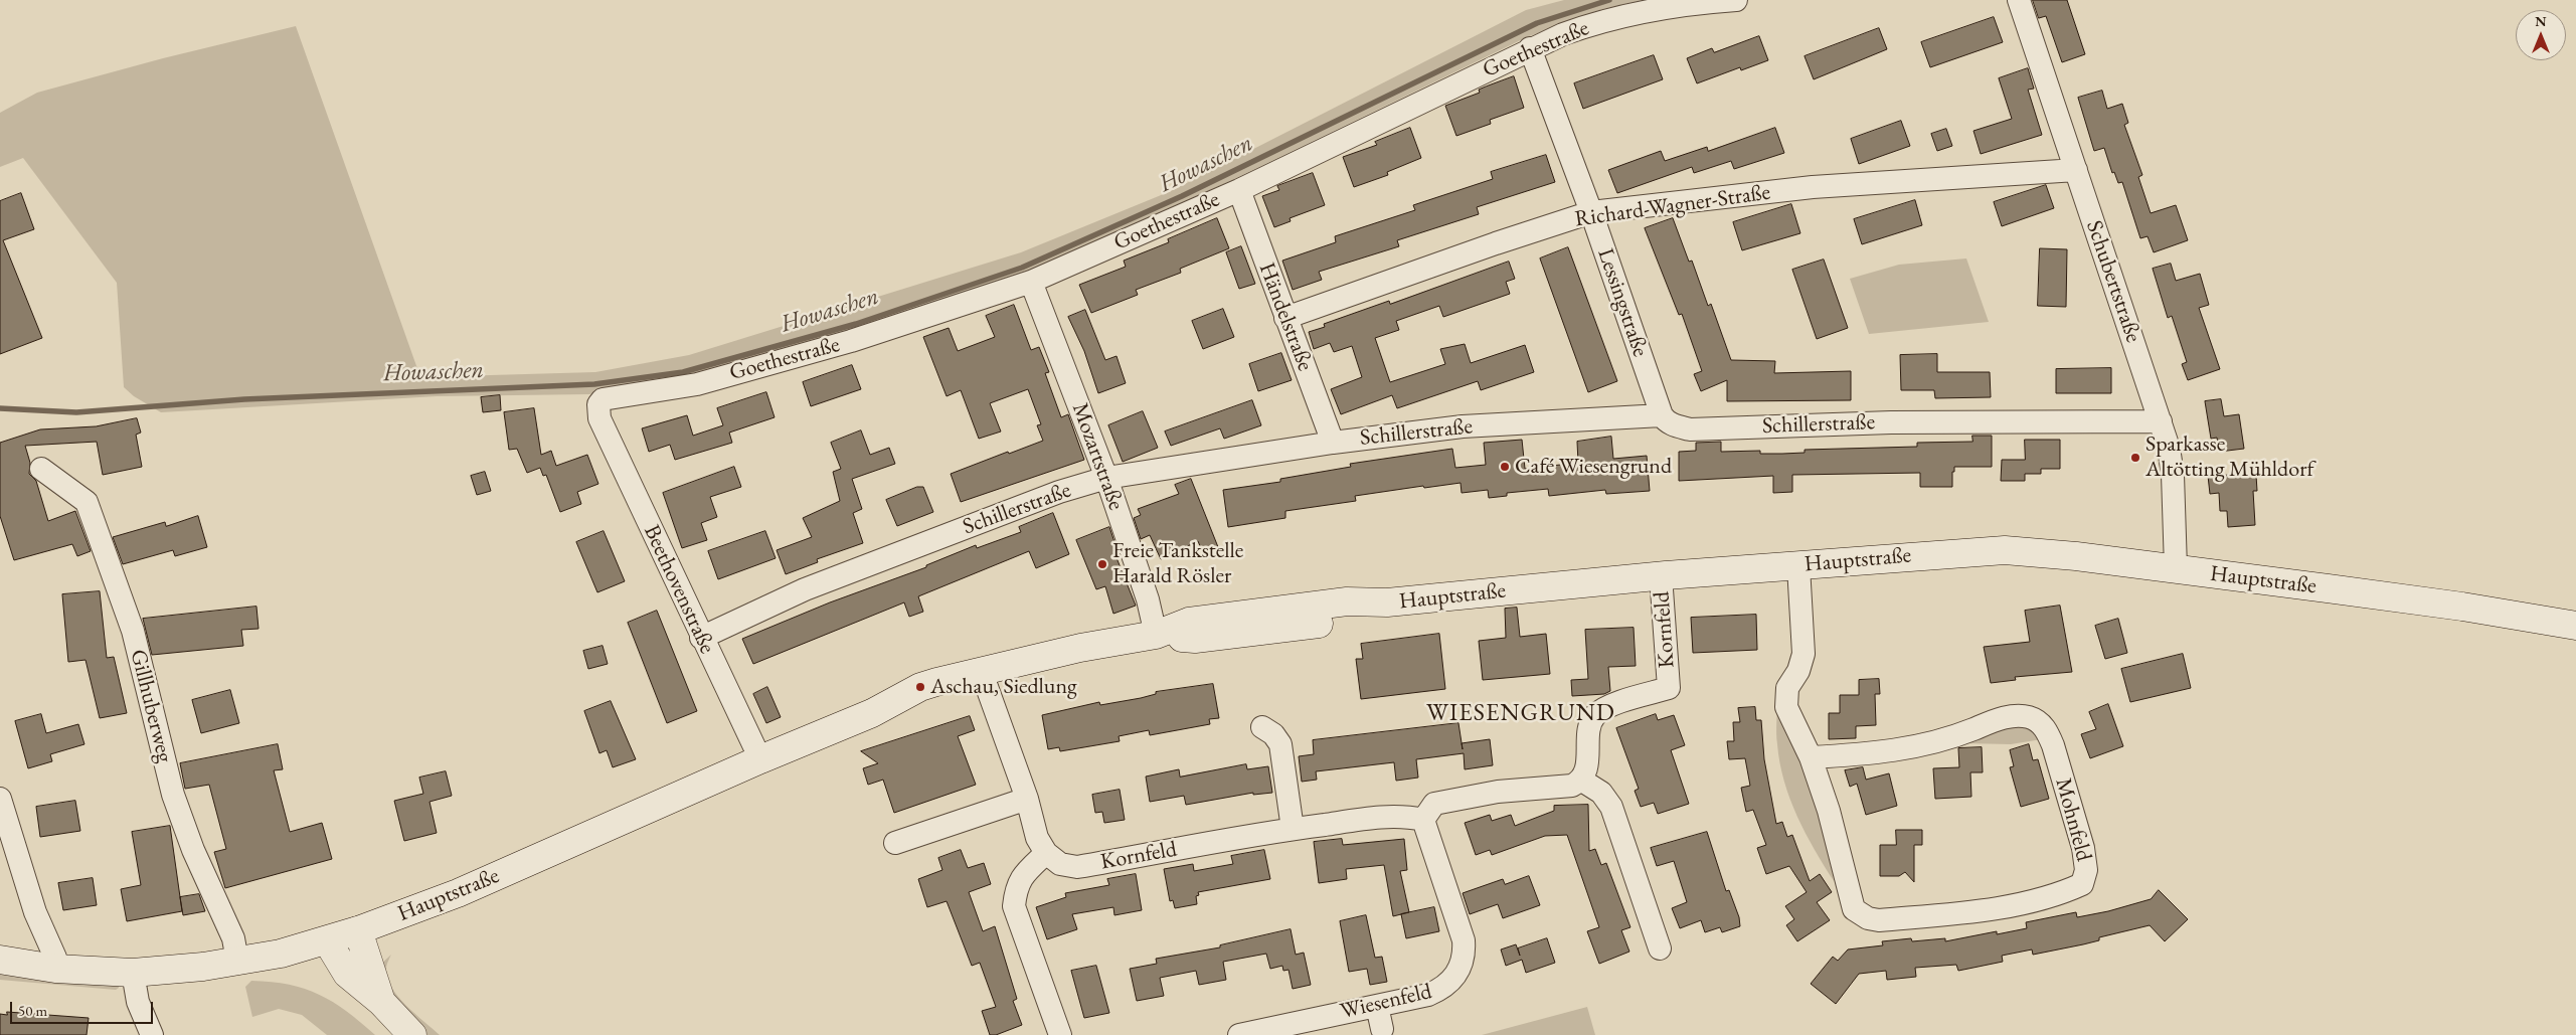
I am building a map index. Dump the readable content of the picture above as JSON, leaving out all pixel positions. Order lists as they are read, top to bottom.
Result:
{
  "streets": {
    "main road": ["Hauptstraße"],
    "street": [
      "Goethestraße",
      "Richard-Wagner-Straße",
      "Schubertstraße",
      "Lessingstraße",
      "Händelstraße",
      "Schillerstraße",
      "Mozartstraße",
      "Beethovenstraße",
      "Kornfeld",
      "Gillhuberweg",
      "Mohnfeld",
      "Wiesenfeld"
    ]
  },
  "crossings": [
    ["Goethestraße", "Lessingstraße"],
    ["Goethestraße", "Händelstraße"],
    ["Goethestraße", "Mozartstraße"],
    ["Goethestraße", "Beethovenstraße"],
    ["Richard-Wagner-Straße", "Schubertstraße"],
    ["Richard-Wagner-Straße", "Lessingstraße"],
    ["Richard-Wagner-Straße", "Händelstraße"],
    ["Schubertstraße", "Schillerstraße"],
    ["Schubertstraße", "Hauptstraße"],
    ["Lessingstraße", "Schillerstraße"],
    ["Händelstraße", "Schillerstraße"],
    ["Schillerstraße", "Mozartstraße"],
    ["Schillerstraße", "Beethovenstraße"],
    ["Mozartstraße", "Hauptstraße"],
    ["Hauptstraße", "Beethovenstraße"],
    ["Hauptstraße", "Kornfeld"],
    ["Hauptstraße", "Gillhuberweg"],
    ["Hauptstraße", "Mohnfeld"],
    ["Kornfeld", "Wiesenfeld"]
  ],
  "districts": ["WIESENGRUND"],
  "water": ["Howaschen"],
  "places": [
    "Sparkasse Altötting Mühldorf",
    "Café Wiesengrund",
    "Freie Tankstelle Harald Rösler",
    "Aschau, Siedlung"
  ],
  "scale_bar": "50 m",
  "north": "top"
}
